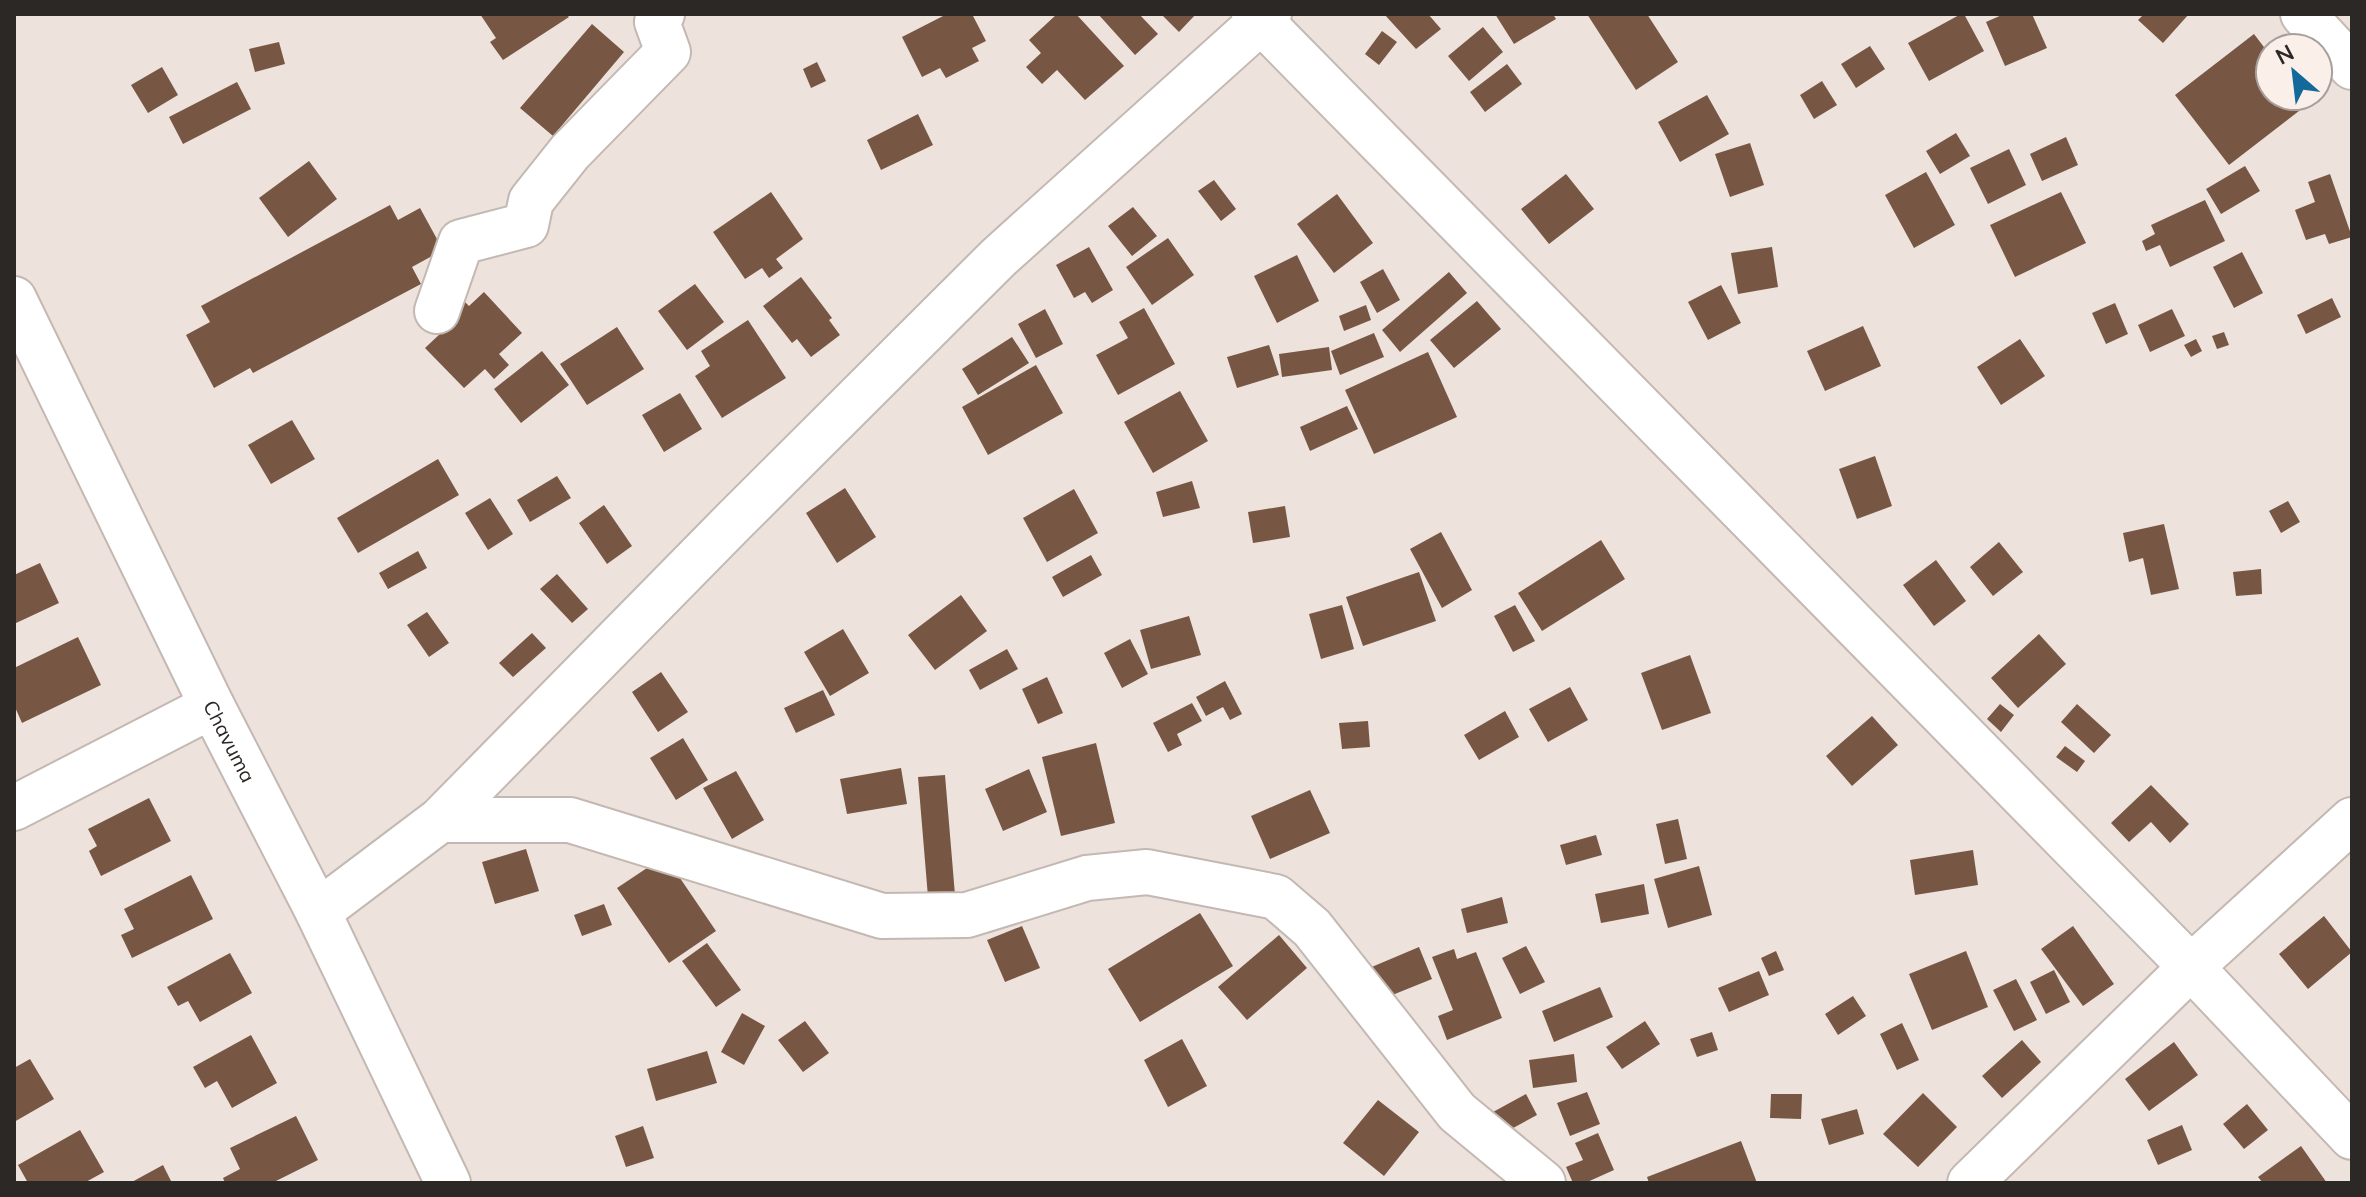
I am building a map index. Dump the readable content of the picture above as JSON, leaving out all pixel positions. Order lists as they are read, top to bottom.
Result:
{
  "streets": {
    "street": ["Chavuma"]
  },
  "north": "top left"
}
